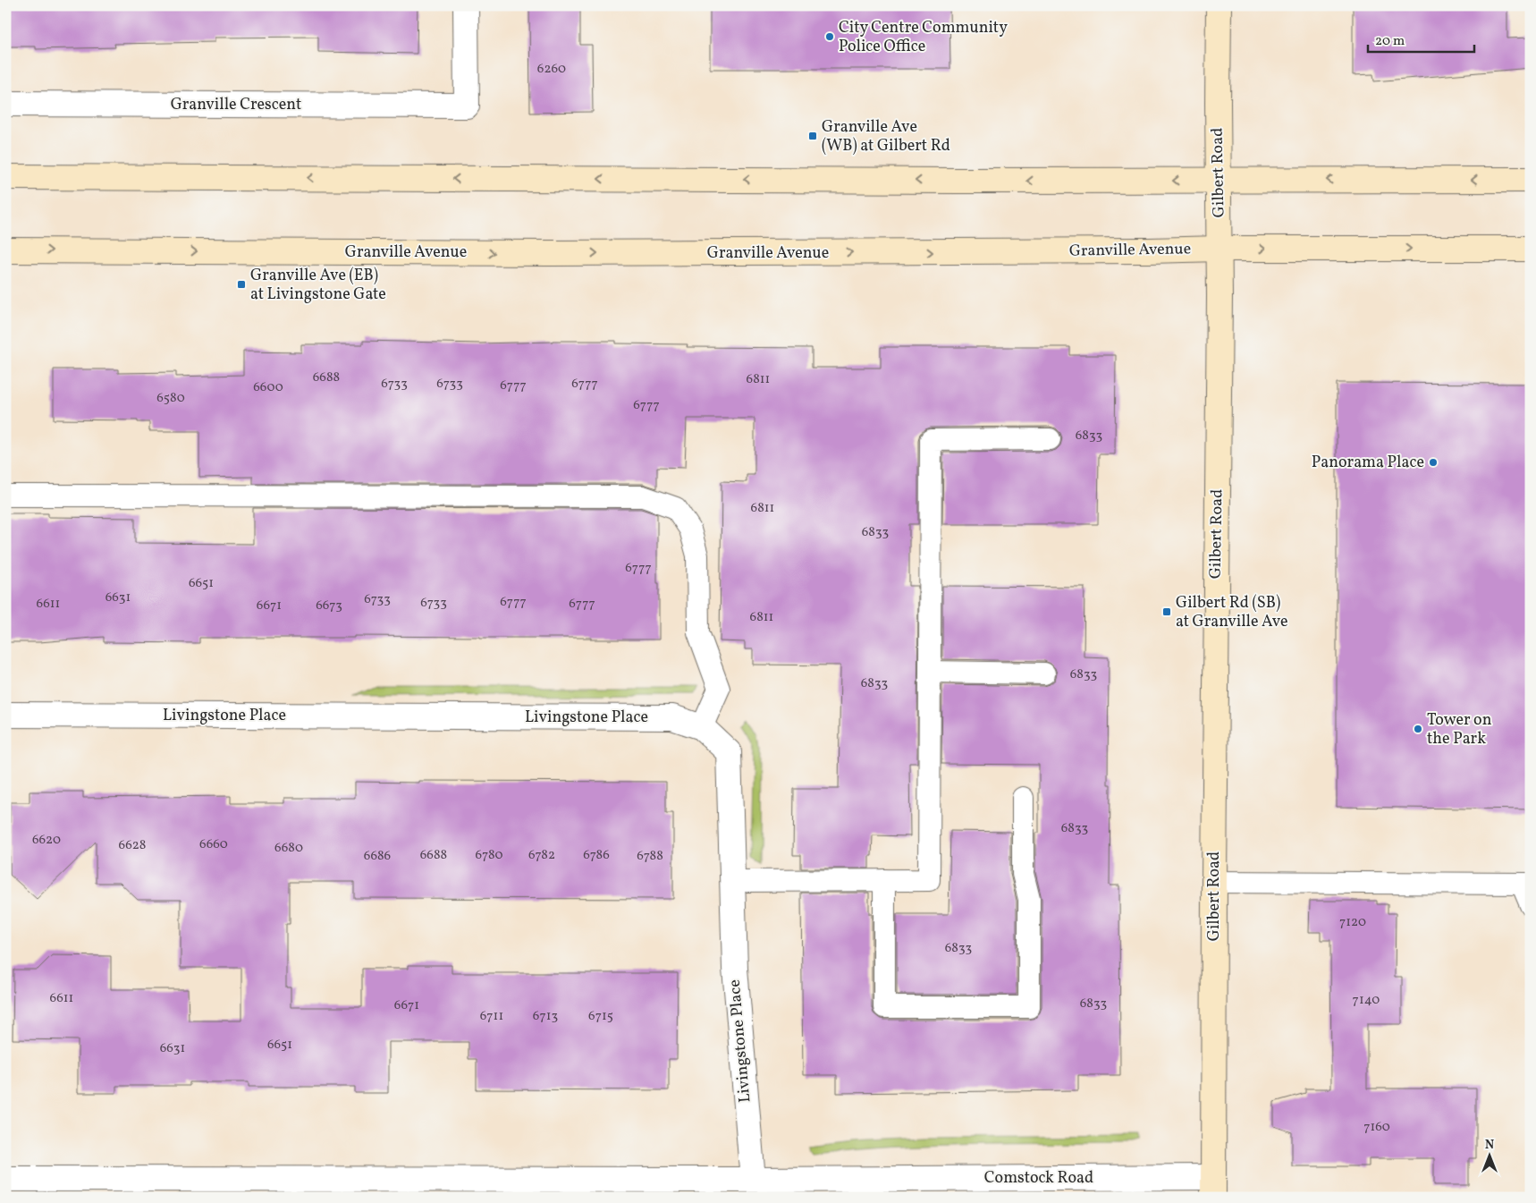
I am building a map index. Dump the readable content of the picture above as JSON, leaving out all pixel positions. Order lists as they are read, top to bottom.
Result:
{
  "streets": {
    "main road": ["Gilbert Road", "Granville Avenue"],
    "street": ["Granville Crescent", "Livingstone Place", "Comstock Road"]
  },
  "crossings": [
    ["Gilbert Road", "Granville Avenue"],
    ["Gilbert Road", "Comstock Road"],
    ["Livingstone Place", "Comstock Road"]
  ],
  "places": {
    "other": ["City Centre Community Police Office", "Panorama Place", "Tower on the Park"],
    "transit": ["Granville Ave (WB) at Gilbert Rd", "Granville Ave (EB) at Livingstone Gate", "Gilbert Rd (SB) at Granville Ave"]
  },
  "house_numbers": [
    "6260",
    "6688",
    "6811",
    "6733",
    "6733",
    "6777",
    "6777",
    "6600",
    "6580",
    "6777",
    "6833",
    "6811",
    "6833",
    "6777",
    "6651",
    "6631",
    "6733",
    "6777",
    "6733",
    "6611",
    "6777",
    "6671",
    "6673",
    "6811",
    "6833",
    "6833",
    "6833",
    "6620",
    "6660",
    "6628",
    "6680",
    "6688",
    "6780",
    "6782",
    "6786",
    "6686",
    "6788",
    "7120",
    "6833",
    "6611",
    "7140",
    "6833",
    "6671",
    "6711",
    "6713",
    "6715",
    "6651",
    "6631",
    "7160"
  ],
  "scale_bar": "20 m",
  "north": "top"
}
